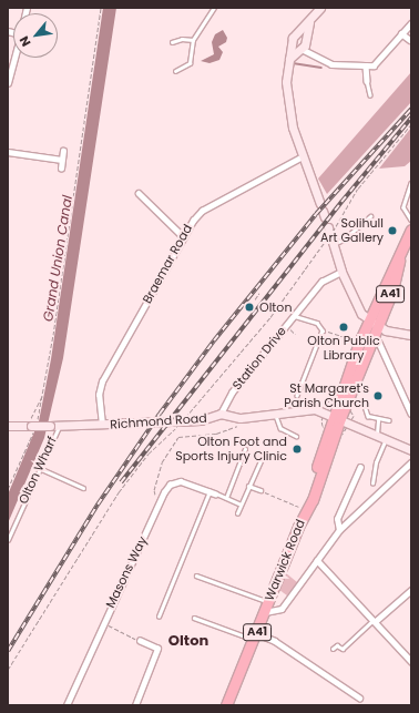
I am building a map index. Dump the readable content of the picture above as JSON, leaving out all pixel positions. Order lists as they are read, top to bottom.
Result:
{
  "streets": {
    "highway": ["A41", "Warwick Road"],
    "street": [
      "Braemar Road",
      "Station Drive",
      "Richmond Road",
      "Masons Way"
    ],
    "lane": ["Olton Wharf"]
  },
  "crossings": [
    ["Braemar Road", "Richmond Road"],
    ["Station Drive", "Richmond Road"],
    ["Richmond Road", "Olton Wharf"],
    ["Richmond Road", "Warwick Road"]
  ],
  "districts": ["Olton"],
  "water": ["Grand Union Canal"],
  "places": [
    "Solihull Art Gallery",
    "Olton",
    "Olton Public Library",
    "St Margaret's Parish Church",
    "Olton Foot and Sports Injury Clinic"
  ],
  "north": "bottom left"
}
